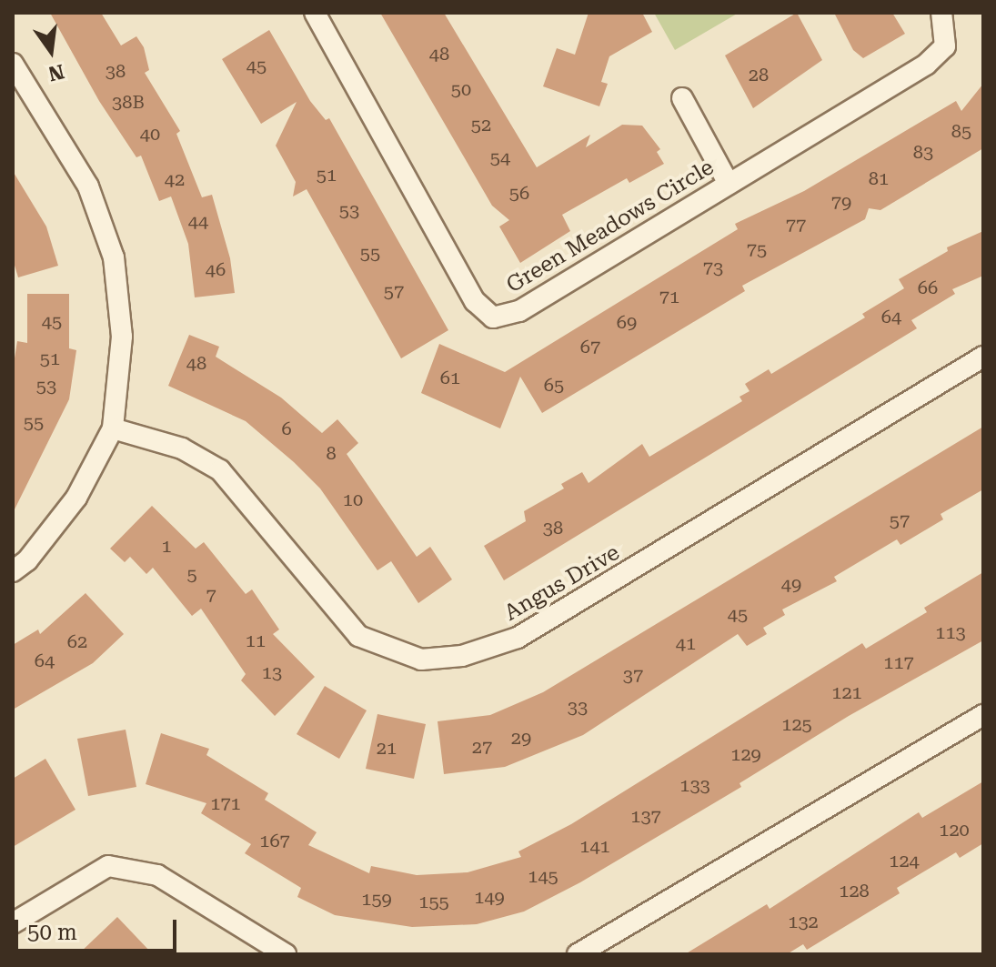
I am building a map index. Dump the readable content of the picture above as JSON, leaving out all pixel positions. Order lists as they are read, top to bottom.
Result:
{
  "streets": {
    "street": ["Green Meadows Circle", "Angus Drive"]
  },
  "house_numbers": [
    "48",
    "45",
    "38",
    "28",
    "50",
    "38B",
    "52",
    "85",
    "40",
    "83",
    "54",
    "51",
    "81",
    "42",
    "56",
    "79",
    "53",
    "44",
    "77",
    "75",
    "55",
    "73",
    "46",
    "66",
    "57",
    "71",
    "64",
    "45",
    "69",
    "67",
    "51",
    "48",
    "61",
    "65",
    "53",
    "55",
    "6",
    "8",
    "10",
    "57",
    "38",
    "1",
    "5",
    "49",
    "7",
    "45",
    "113",
    "11",
    "62",
    "41",
    "64",
    "117",
    "13",
    "37",
    "121",
    "33",
    "125",
    "29",
    "27",
    "21",
    "129",
    "133",
    "171",
    "137",
    "120",
    "167",
    "141",
    "124",
    "145",
    "128",
    "149",
    "159",
    "155",
    "132"
  ],
  "scale_bar": "50 m",
  "north": "bottom"
}
